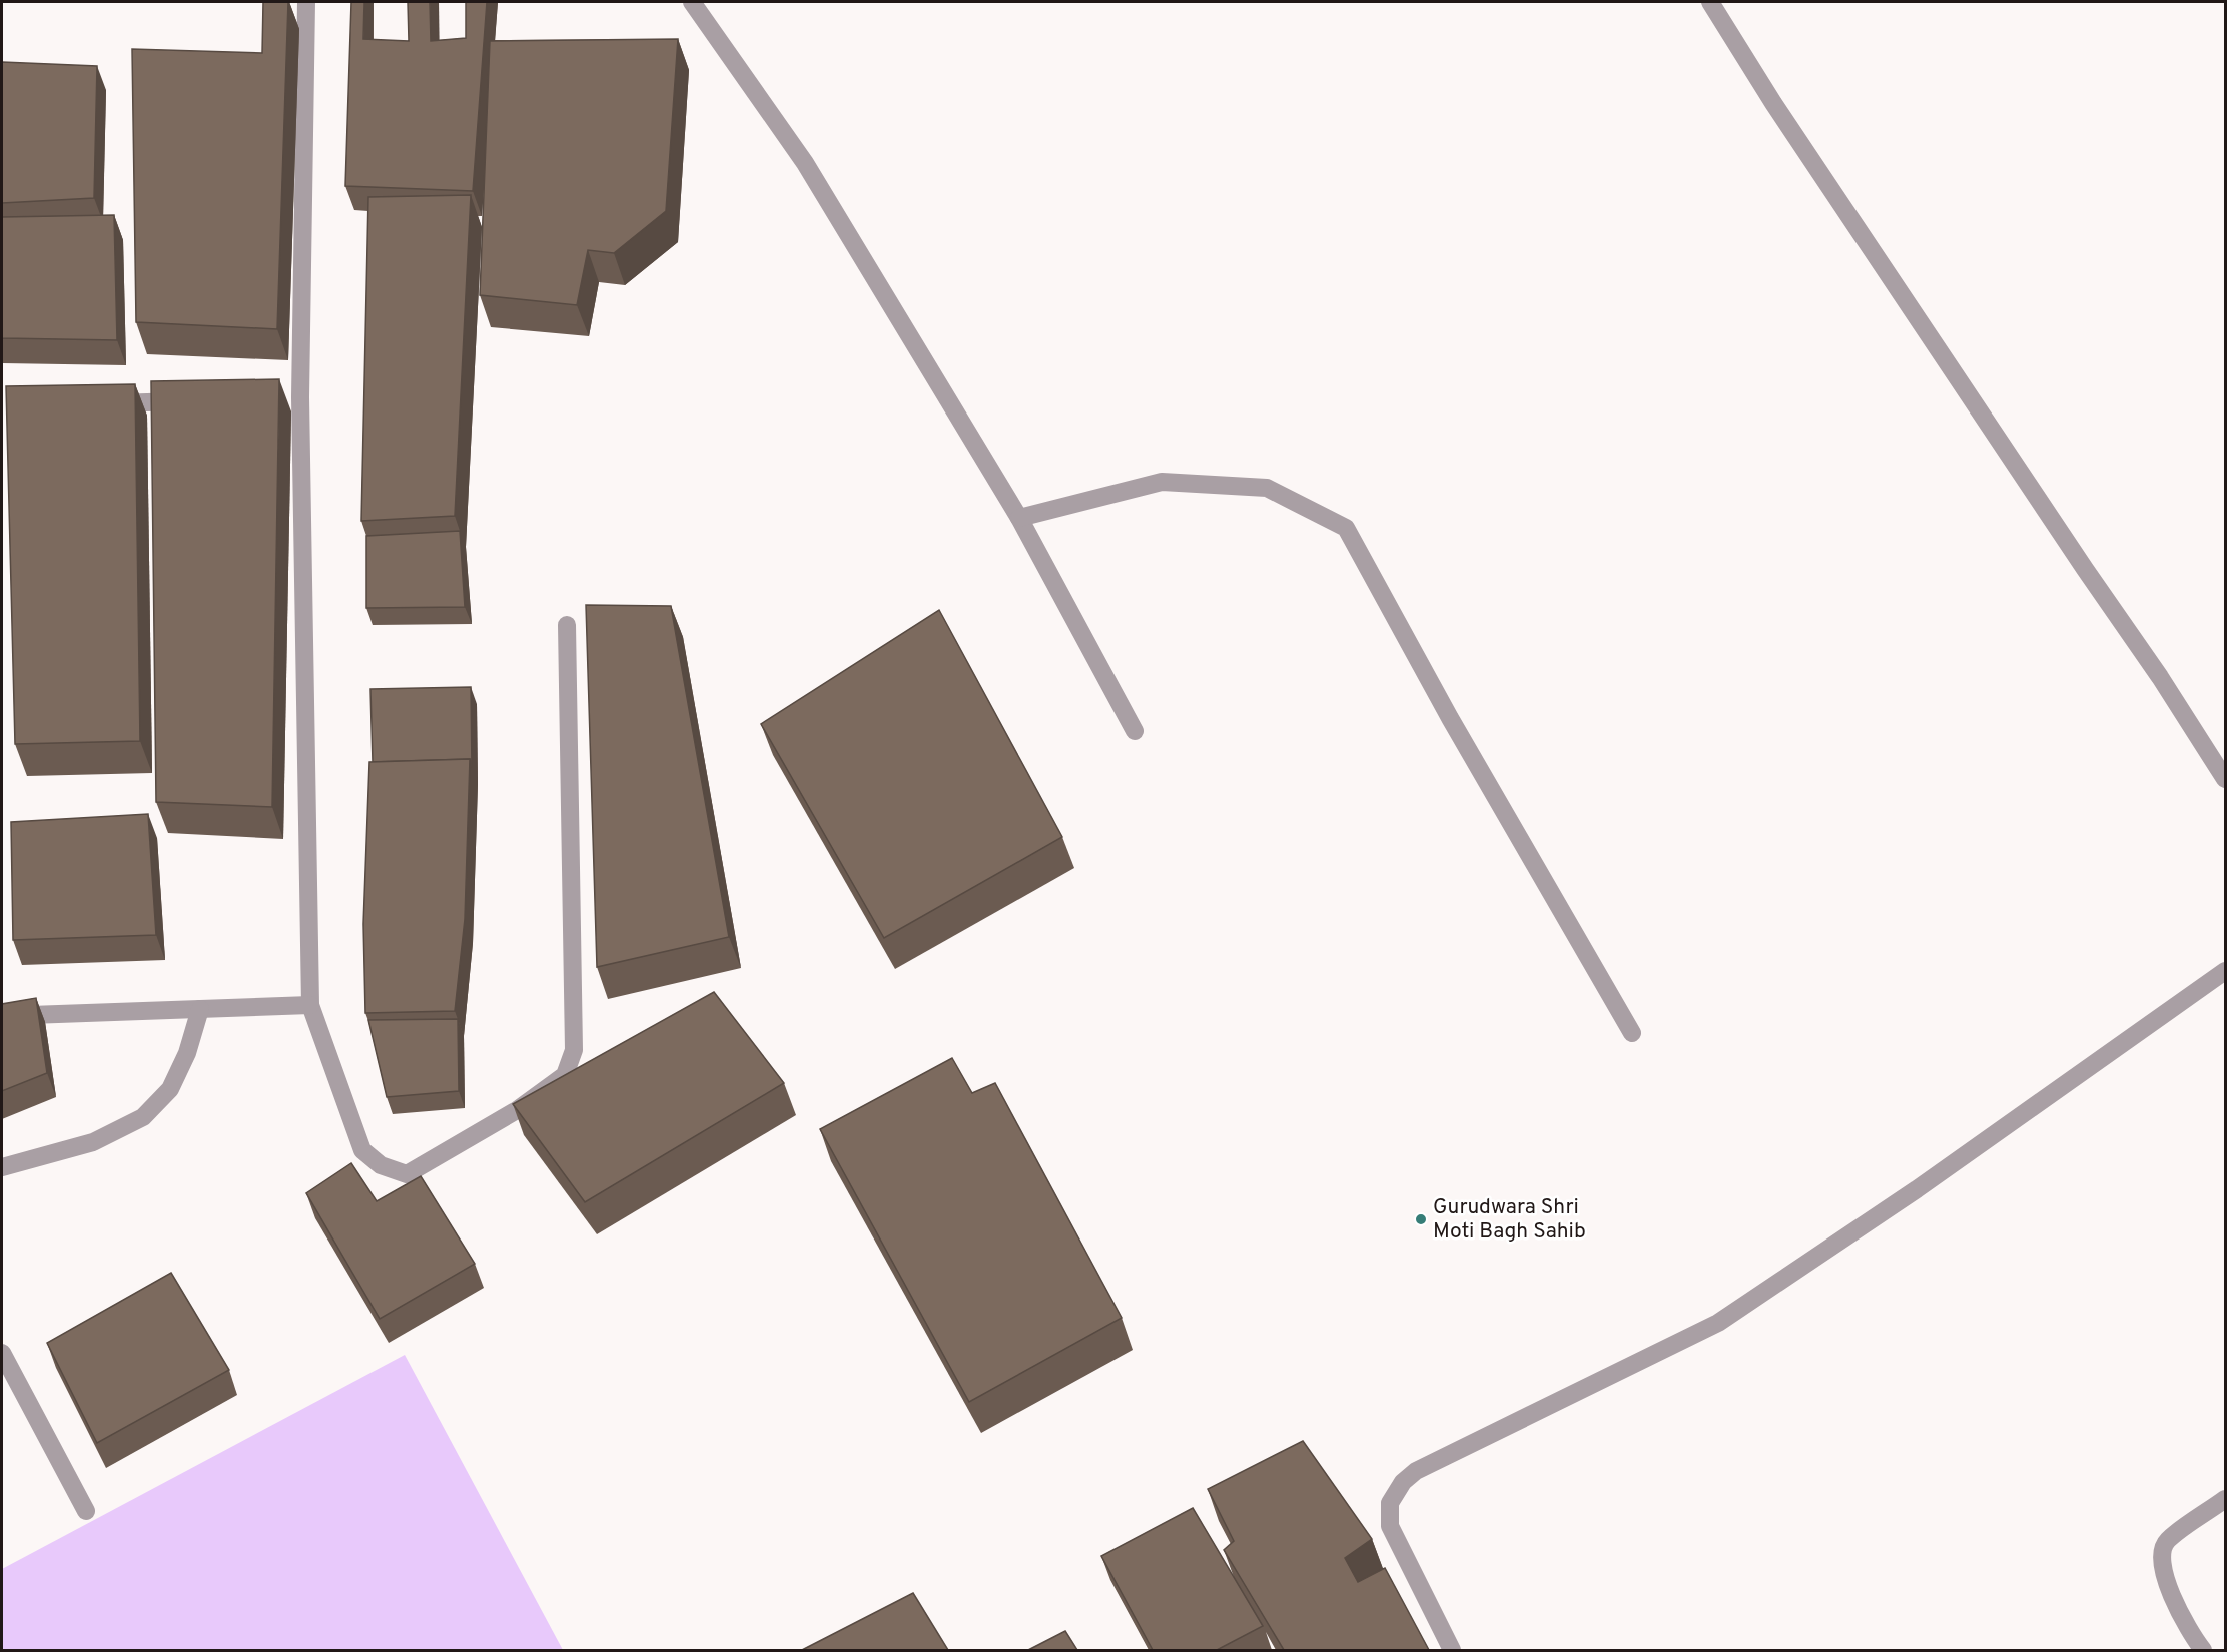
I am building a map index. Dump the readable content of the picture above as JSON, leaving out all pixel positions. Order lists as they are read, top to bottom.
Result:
{
  "places": ["Gurudwara Shri Moti Bagh Sahib"]
}
